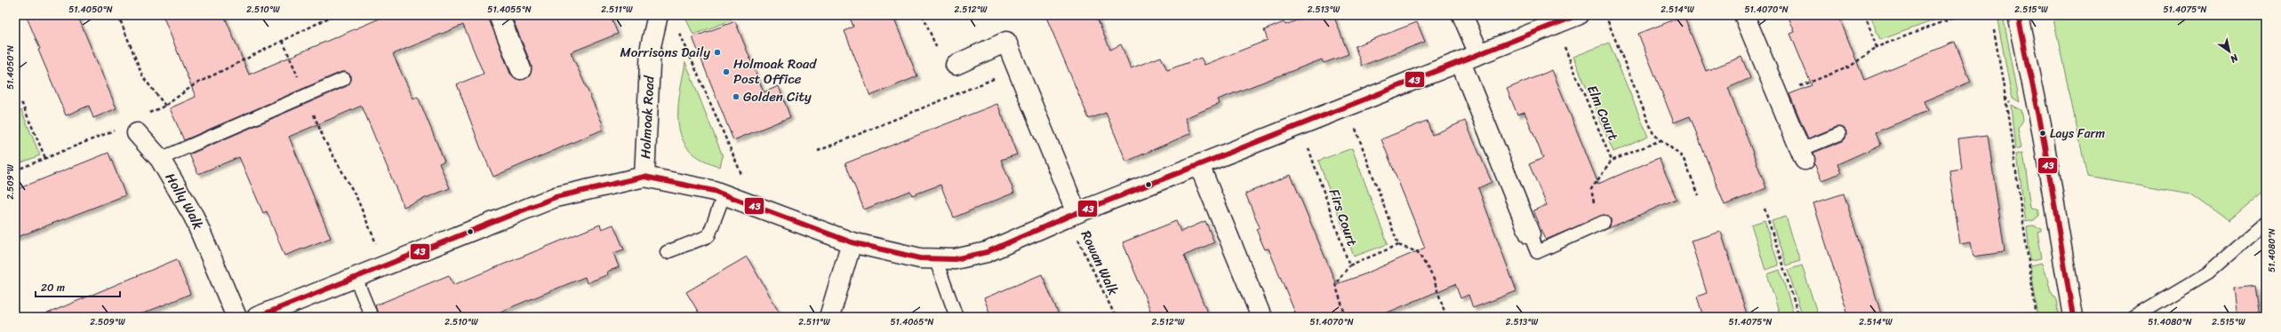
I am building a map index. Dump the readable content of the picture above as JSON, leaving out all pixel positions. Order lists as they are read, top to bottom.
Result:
{
  "streets": {
    "street": ["Holmoak Road", "Holly Walk"],
    "path": ["Elm Court", "Firs Court", "Rowan Walk"]
  },
  "places": [
    "Morrisons Daily",
    "Holmoak Road Post Office",
    "Golden City",
    "Lays Farm"
  ],
  "lines": ["transit line 43"],
  "scale_bar": "20 m",
  "north": "bottom right",
  "coordinates": [
    "51.4050°N",
    "2.510°W",
    "51.4055°N",
    "2.511°W",
    "2.512°W",
    "2.513°W",
    "2.514°W",
    "51.4070°N",
    "2.515°W",
    "51.4075°N",
    "2.509°W",
    "51.4080°N",
    "51.4065°N"
  ]
}
